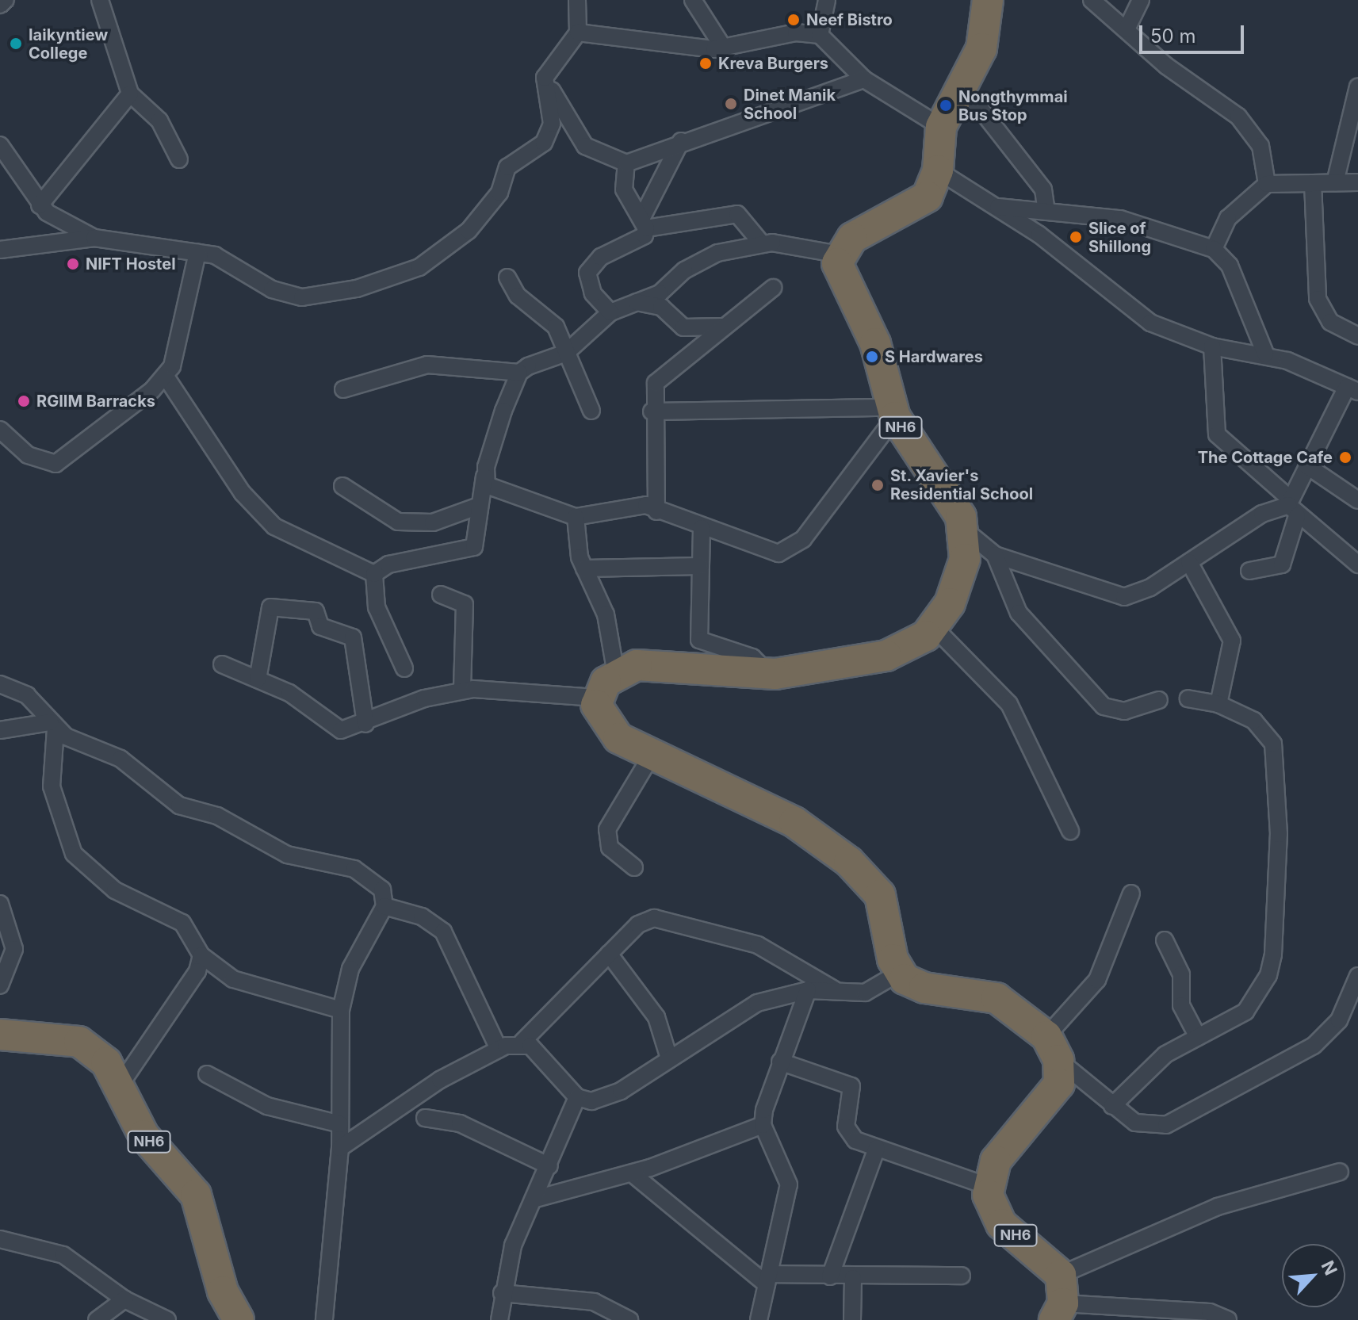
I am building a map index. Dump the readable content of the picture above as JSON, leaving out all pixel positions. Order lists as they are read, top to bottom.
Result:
{
  "streets": {
    "highway": ["NH6"]
  },
  "places": [
    "Neef Bistro",
    "Iaikyntiew College",
    "Kreva Burgers",
    "Dinet Manik School",
    "Nongthymmai Bus Stop",
    "Slice of Shillong",
    "NIFT Hostel",
    "S Hardwares",
    "RGIIM Barracks",
    "The Cottage Cafe",
    "St. Xavier's Residential School"
  ],
  "scale_bar": "50 m",
  "north": "top right"
}
